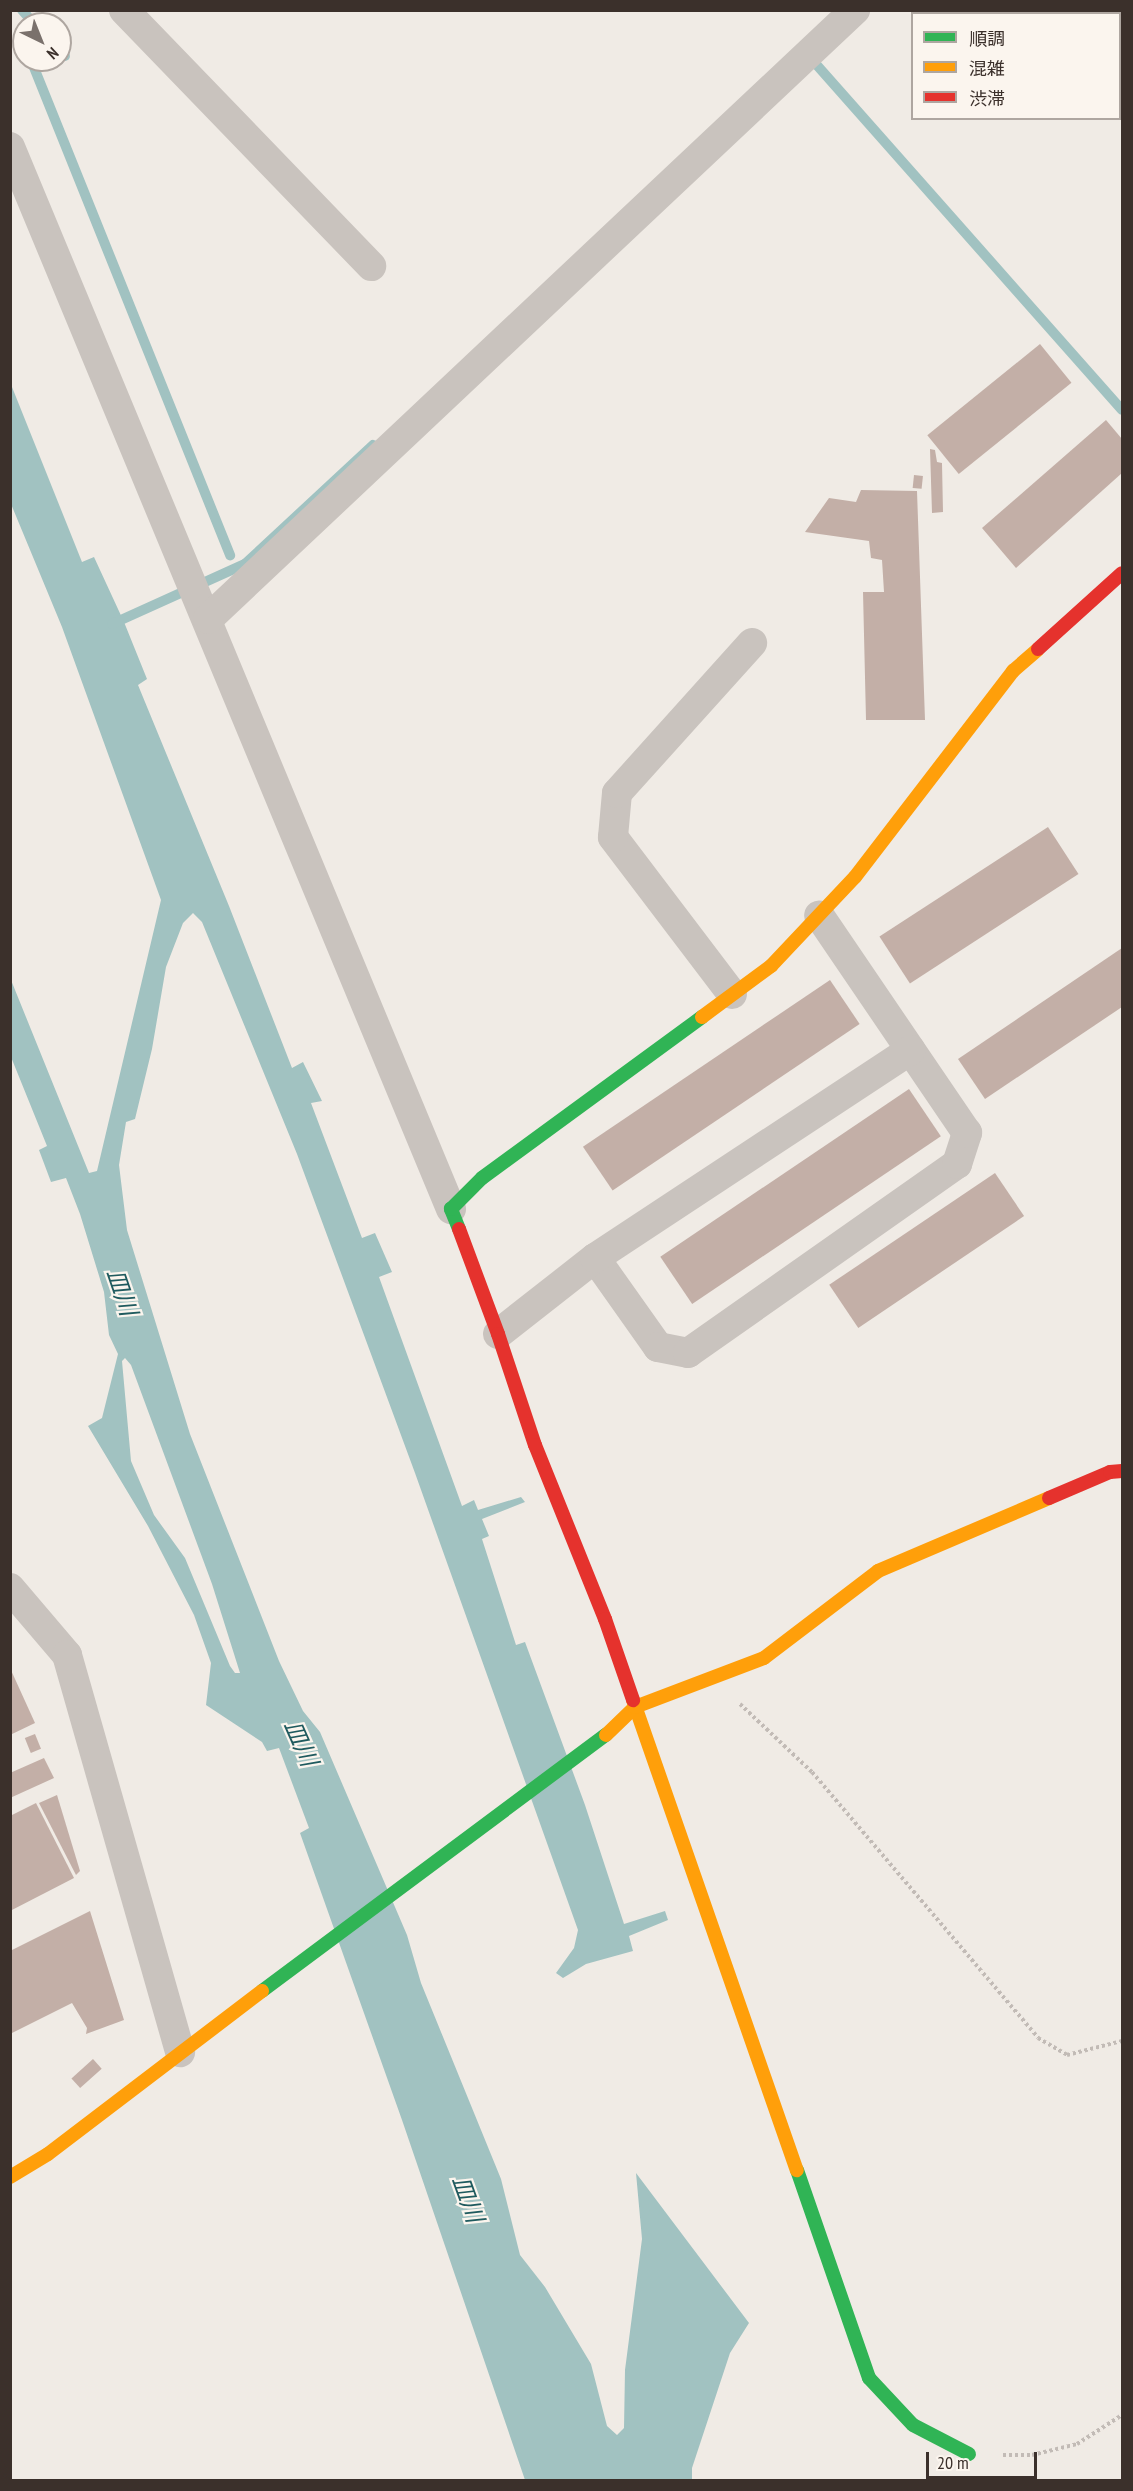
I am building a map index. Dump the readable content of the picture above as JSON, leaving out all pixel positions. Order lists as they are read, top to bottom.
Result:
{
  "water": ["皿川"],
  "legend": ["順調", "混雑", "渋滞"],
  "scale_bar": "20 m",
  "north": "bottom right"
}
